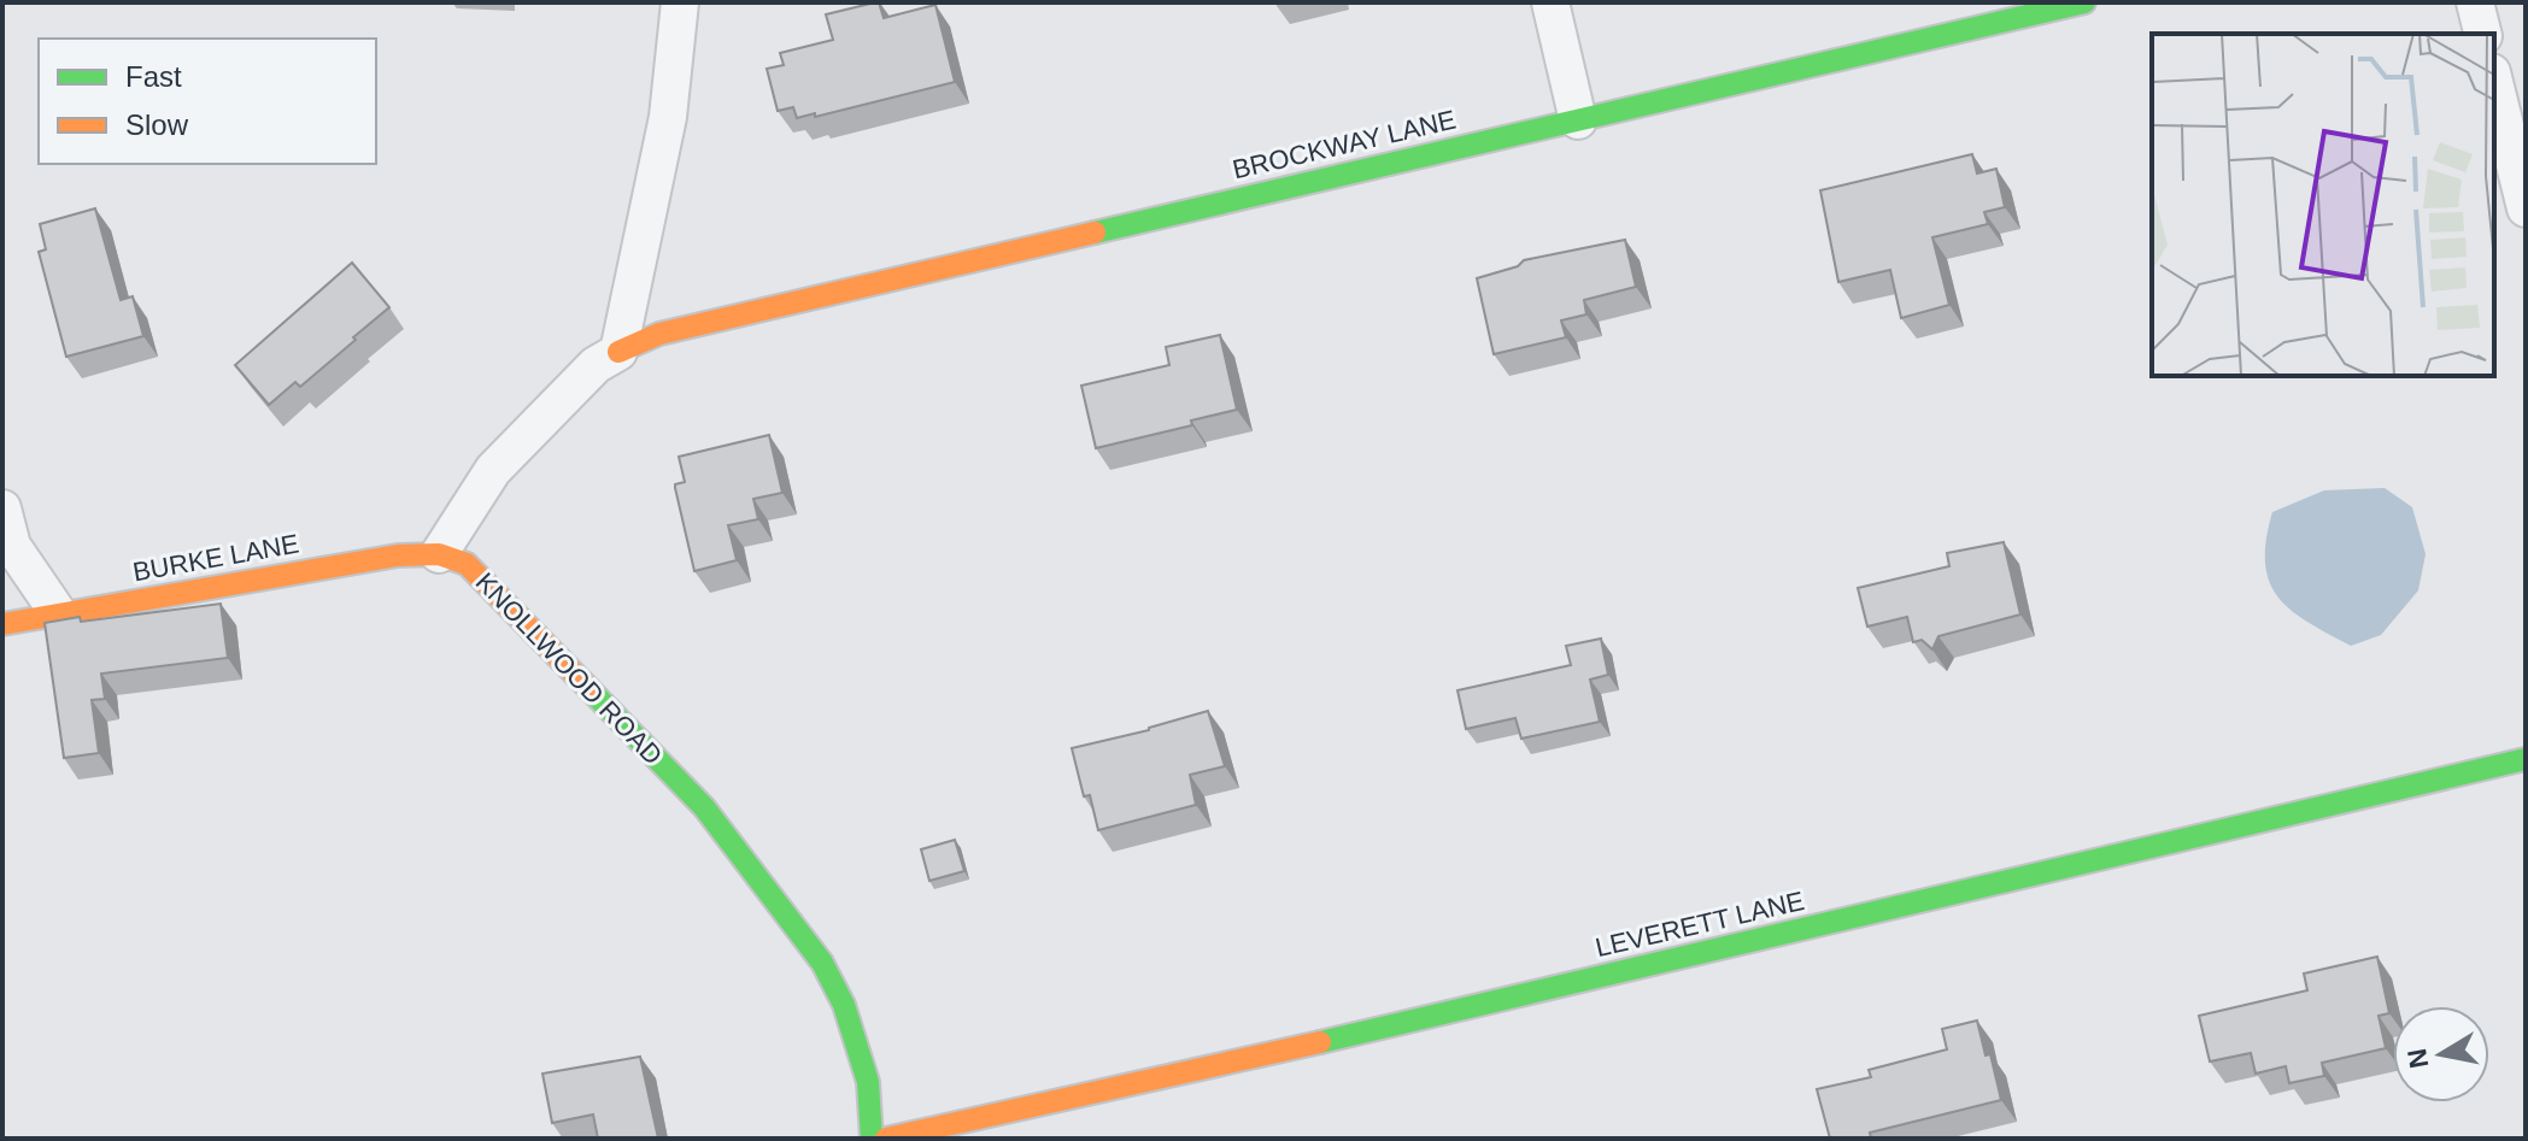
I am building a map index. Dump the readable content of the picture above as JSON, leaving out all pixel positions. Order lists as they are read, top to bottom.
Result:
{
  "streets": {
    "street": [
      "BROCKWAY LANE",
      "BURKE LANE",
      "KNOLLWOOD ROAD",
      "LEVERETT LANE"
    ]
  },
  "crossings": [
    ["BURKE LANE", "KNOLLWOOD ROAD"]
  ],
  "legend": ["Fast", "Slow"],
  "north": "left"
}
